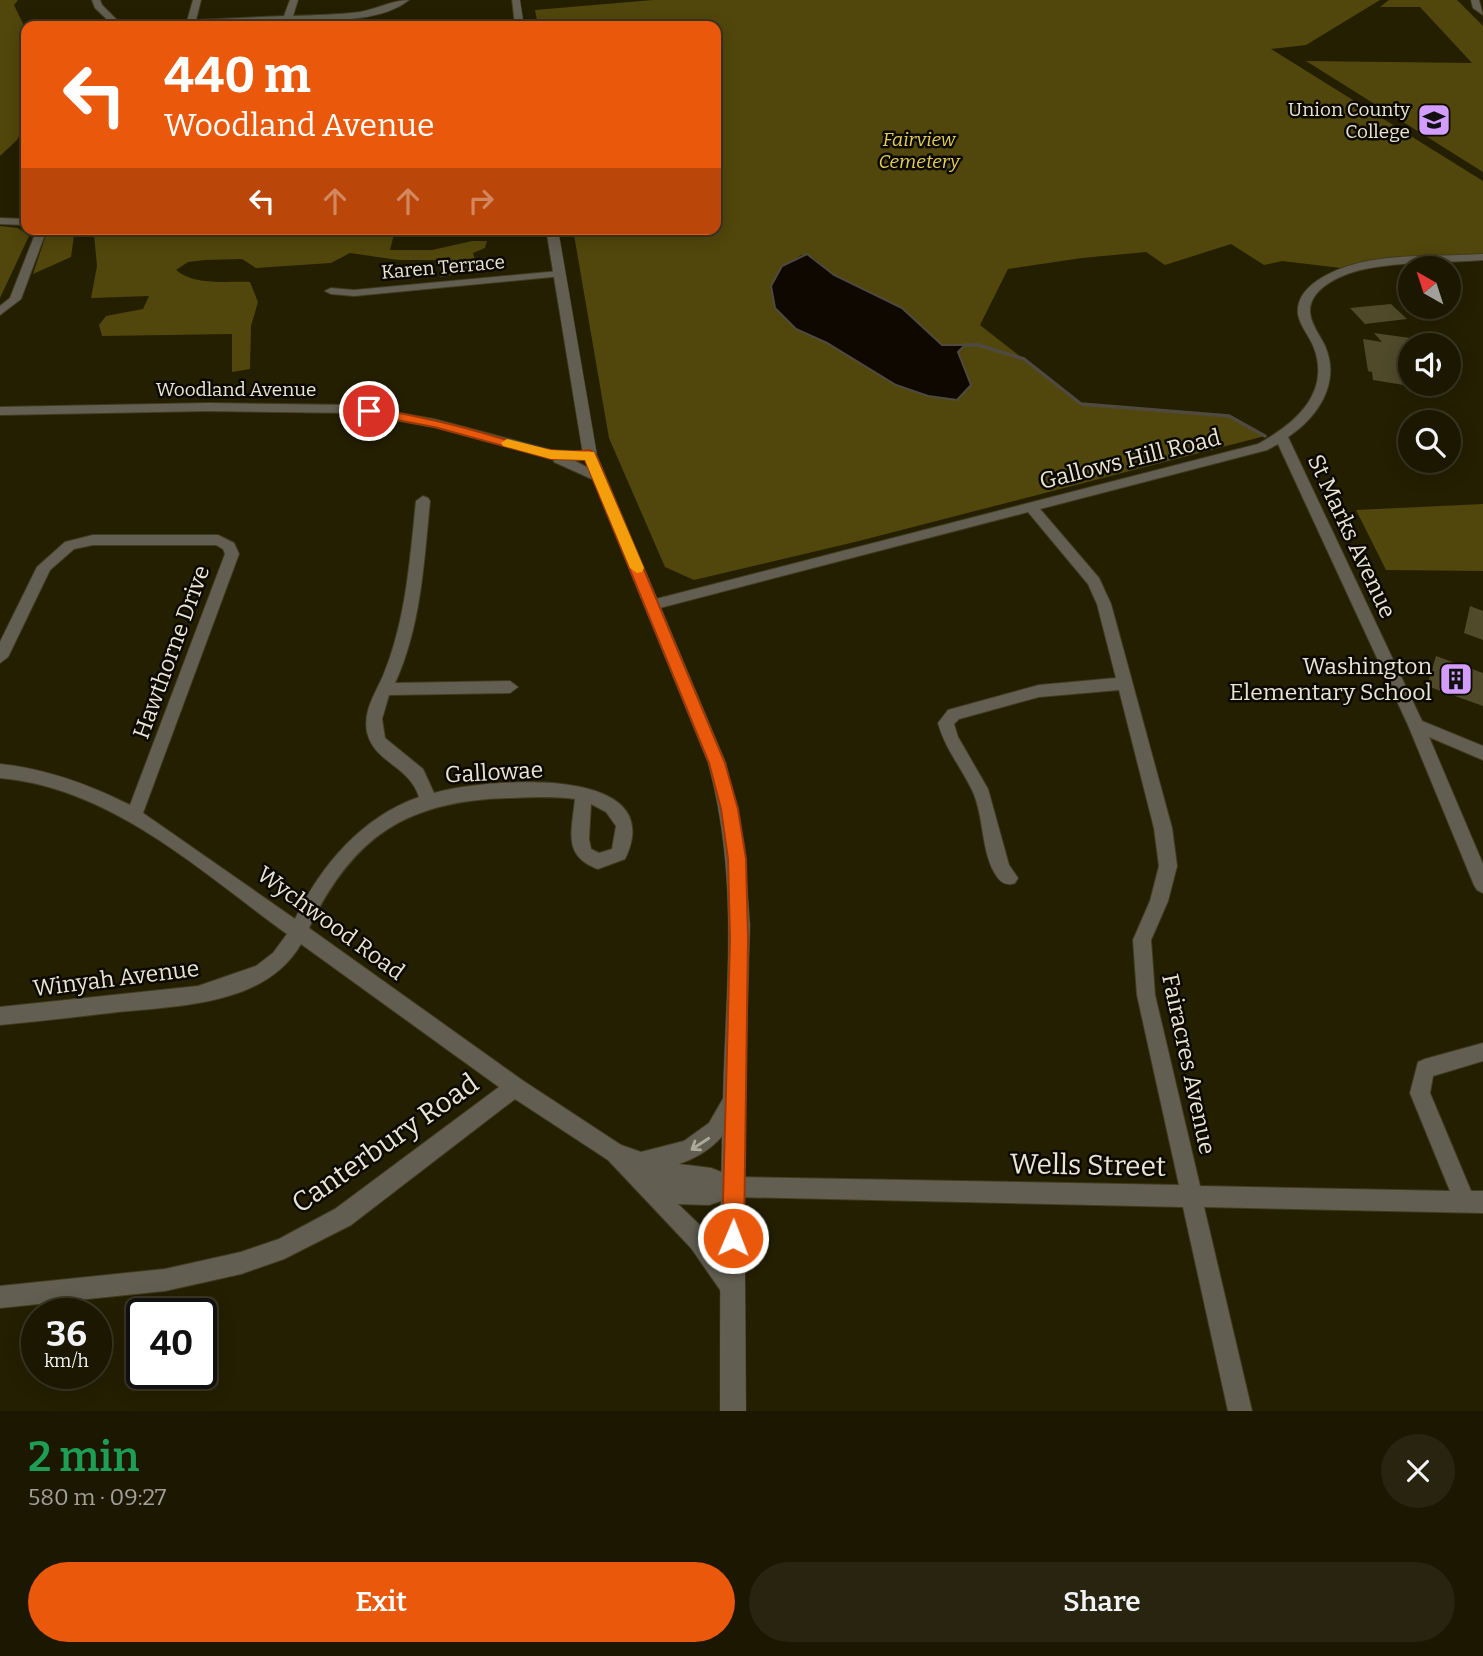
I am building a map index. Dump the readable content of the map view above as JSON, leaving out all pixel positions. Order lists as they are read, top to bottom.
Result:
{
  "streets": {
    "street": [
      "Karen Terrace",
      "Woodland Avenue",
      "Gallows Hill Road",
      "St Marks Avenue",
      "Hawthorne Drive",
      "Gallowae",
      "Wychwood Road",
      "Winyah Avenue",
      "Fairacres Avenue",
      "Canterbury Road",
      "Wells Street"
    ]
  },
  "crossings": [
    ["Gallows Hill Road", "St Marks Avenue"],
    ["Gallows Hill Road", "Fairacres Avenue"],
    ["Hawthorne Drive", "Wychwood Road"],
    ["Gallowae", "Wychwood Road"],
    ["Gallowae", "Winyah Avenue"],
    ["Wychwood Road", "Winyah Avenue"],
    ["Wychwood Road", "Canterbury Road"],
    ["Fairacres Avenue", "Wells Street"]
  ],
  "parks": ["Fairview Cemetery"],
  "places": {
    "school or university": ["Union County College"],
    "building": ["Washington Elementary School"]
  },
  "north": "top left",
  "page": {
    "turn": ["440 m", "Woodland Avenue"],
    "speed": "36 km/h",
    "limit": "40",
    "heading": ["2 min", "580 m · 09:27"],
    "buttons": ["Exit", "Share"]
  }
}
